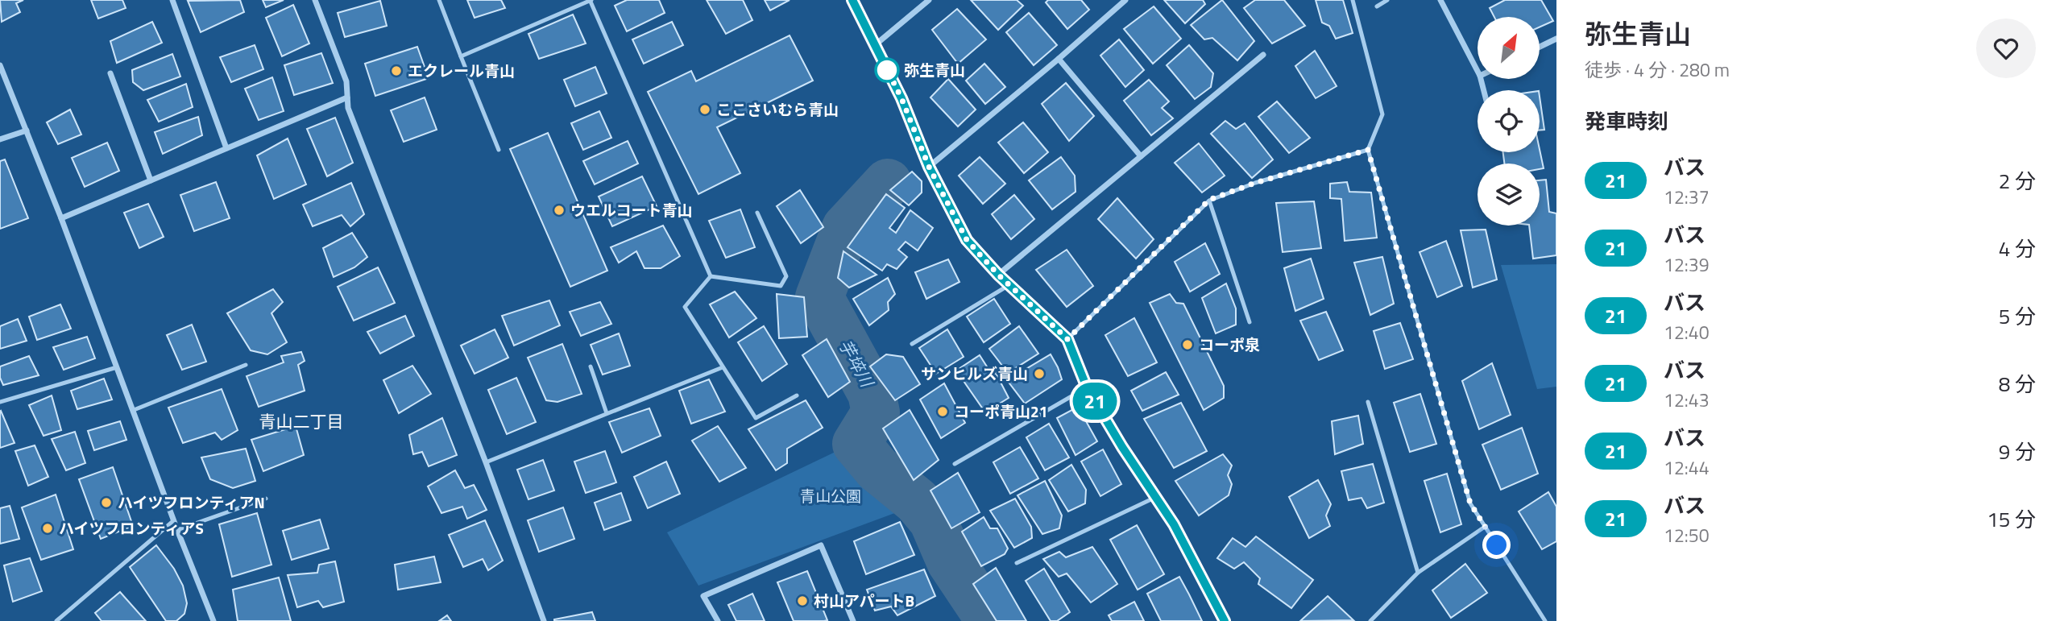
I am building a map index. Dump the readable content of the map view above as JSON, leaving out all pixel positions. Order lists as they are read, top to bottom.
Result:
{
  "districts": ["青山二丁目"],
  "water": ["芋埣川"],
  "parks": ["青山公園"],
  "places": [
    "弥生青山",
    "エクレール青山",
    "ここさいむら青山",
    "ウエルコート青山",
    "コーポ泉",
    "サンヒルズ青山",
    "コーポ青山21",
    "ハイツフロンティアN",
    "ハイツフロンティアS",
    "村山アパートB"
  ],
  "lines": ["bus line 21"],
  "north": "top right",
  "page": {
    "on_map": "21",
    "heading": [
      ["弥生青山", "徒歩 · 4 分 · 280 m"],
      "発車時刻"
    ],
    "list": [
      {
        "mark": "21",
        "name": "バス",
        "note": "12:37",
        "value": "2 分"
      },
      {
        "mark": "21",
        "name": "バス",
        "note": "12:39",
        "value": "4 分"
      },
      {
        "mark": "21",
        "name": "バス",
        "note": "12:40",
        "value": "5 分"
      },
      {
        "mark": "21",
        "name": "バス",
        "note": "12:43",
        "value": "8 分"
      },
      {
        "mark": "21",
        "name": "バス",
        "note": "12:44",
        "value": "9 分"
      },
      {
        "mark": "21",
        "name": "バス",
        "note": "12:50",
        "value": "15 分"
      }
    ]
  }
}
